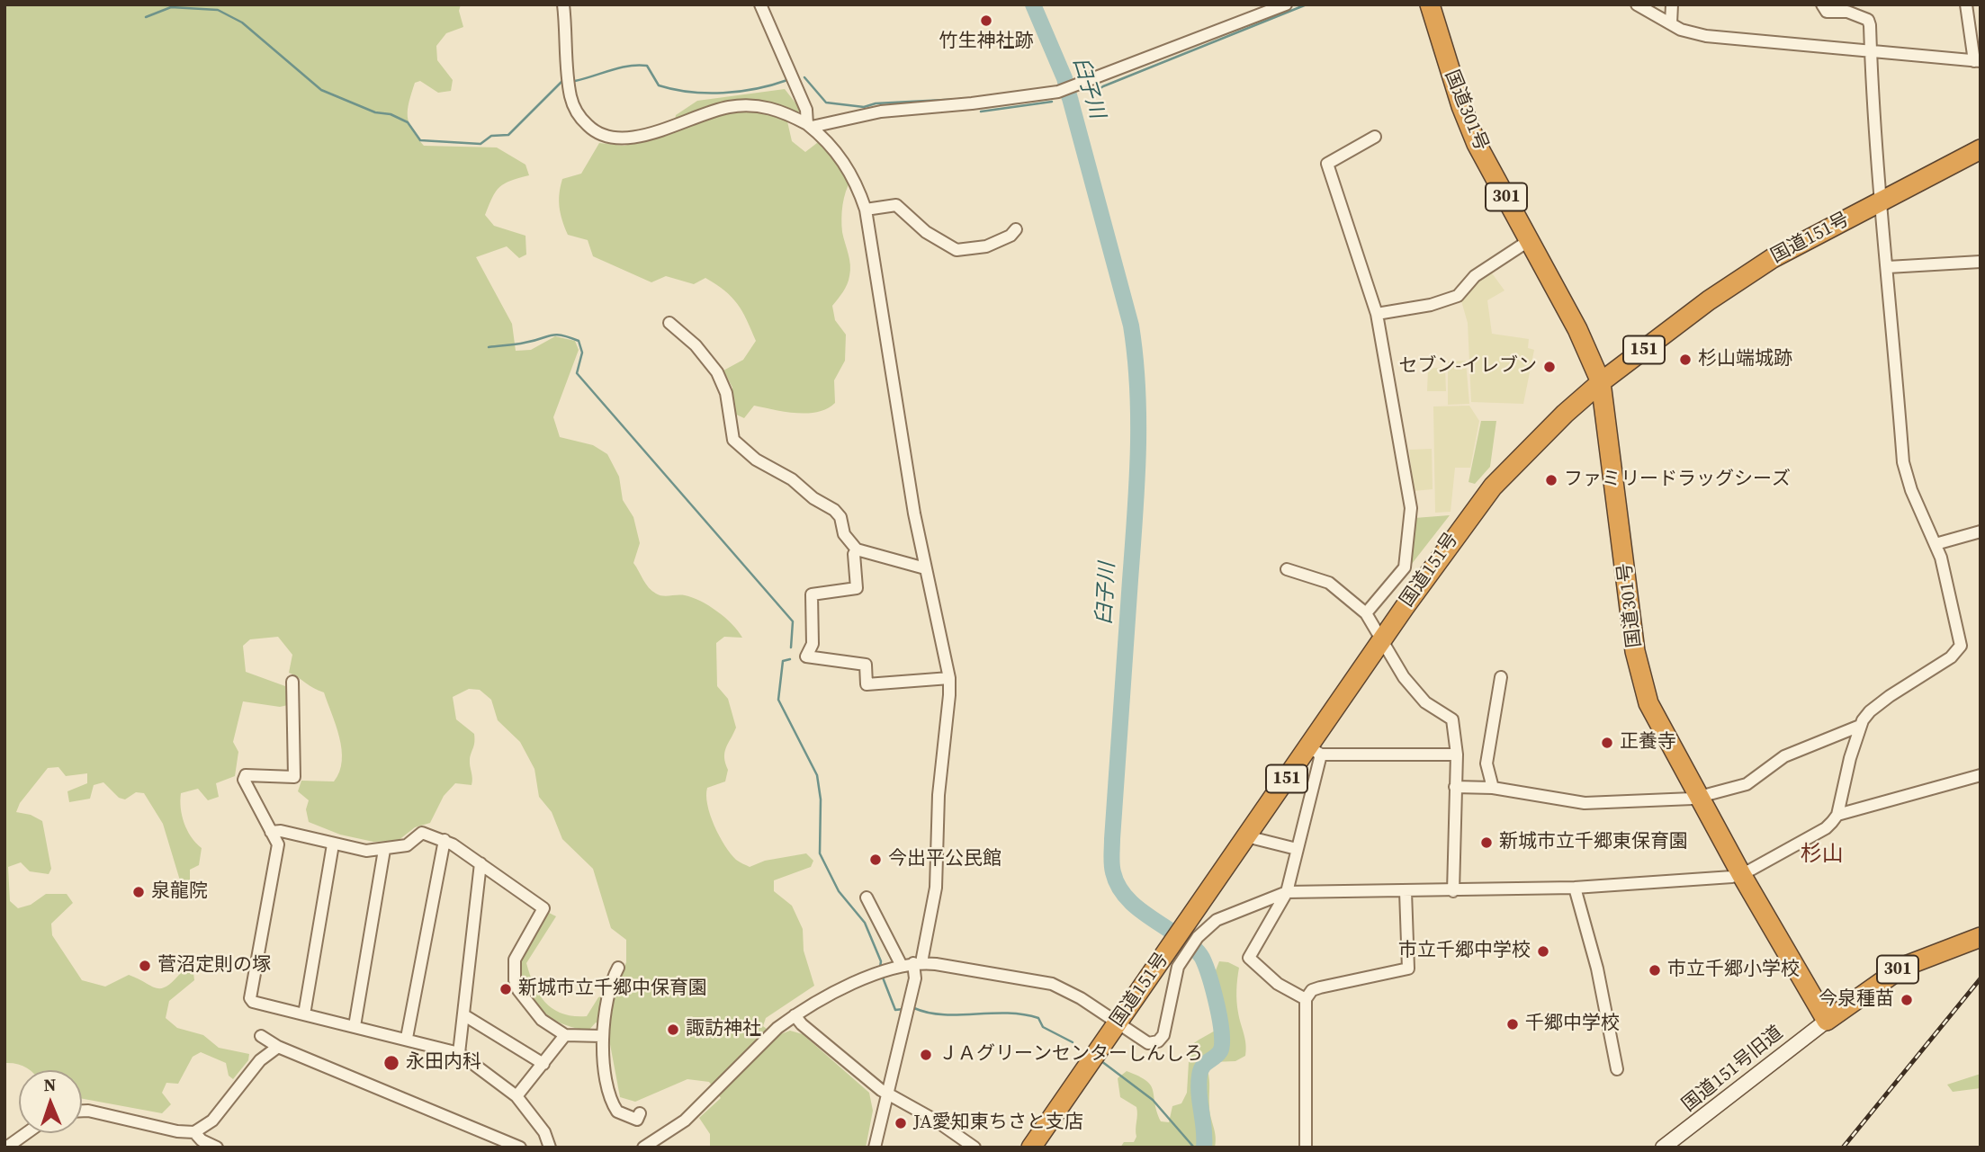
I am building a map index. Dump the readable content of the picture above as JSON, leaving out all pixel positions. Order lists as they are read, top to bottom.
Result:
{
  "streets": {
    "highway": [
      "国道301号",
      "301",
      "国道151号",
      "151"
    ],
    "street": ["国道151号旧道"]
  },
  "crossings": [
    ["国道301号", "301"],
    ["国道301号", "国道151号"],
    ["国道301号", "国道151号旧道"],
    ["301", "国道151号旧道"]
  ],
  "districts": ["杉山"],
  "water": ["臼子川"],
  "places": [
    "竹生神社跡",
    "杉山端城跡",
    "セブン-イレブン",
    "ファミリードラッグシーズ",
    "正養寺",
    "新城市立千郷東保育園",
    "今出平公民館",
    "泉龍院",
    "市立千郷中学校",
    "菅沼定則の塚",
    "市立千郷小学校",
    "新城市立千郷中保育園",
    "今泉種苗",
    "千郷中学校",
    "諏訪神社",
    "ＪＡグリーンセンターしんしろ",
    "永田内科",
    "JA愛知東ちさと支店"
  ],
  "north": "top"
}
